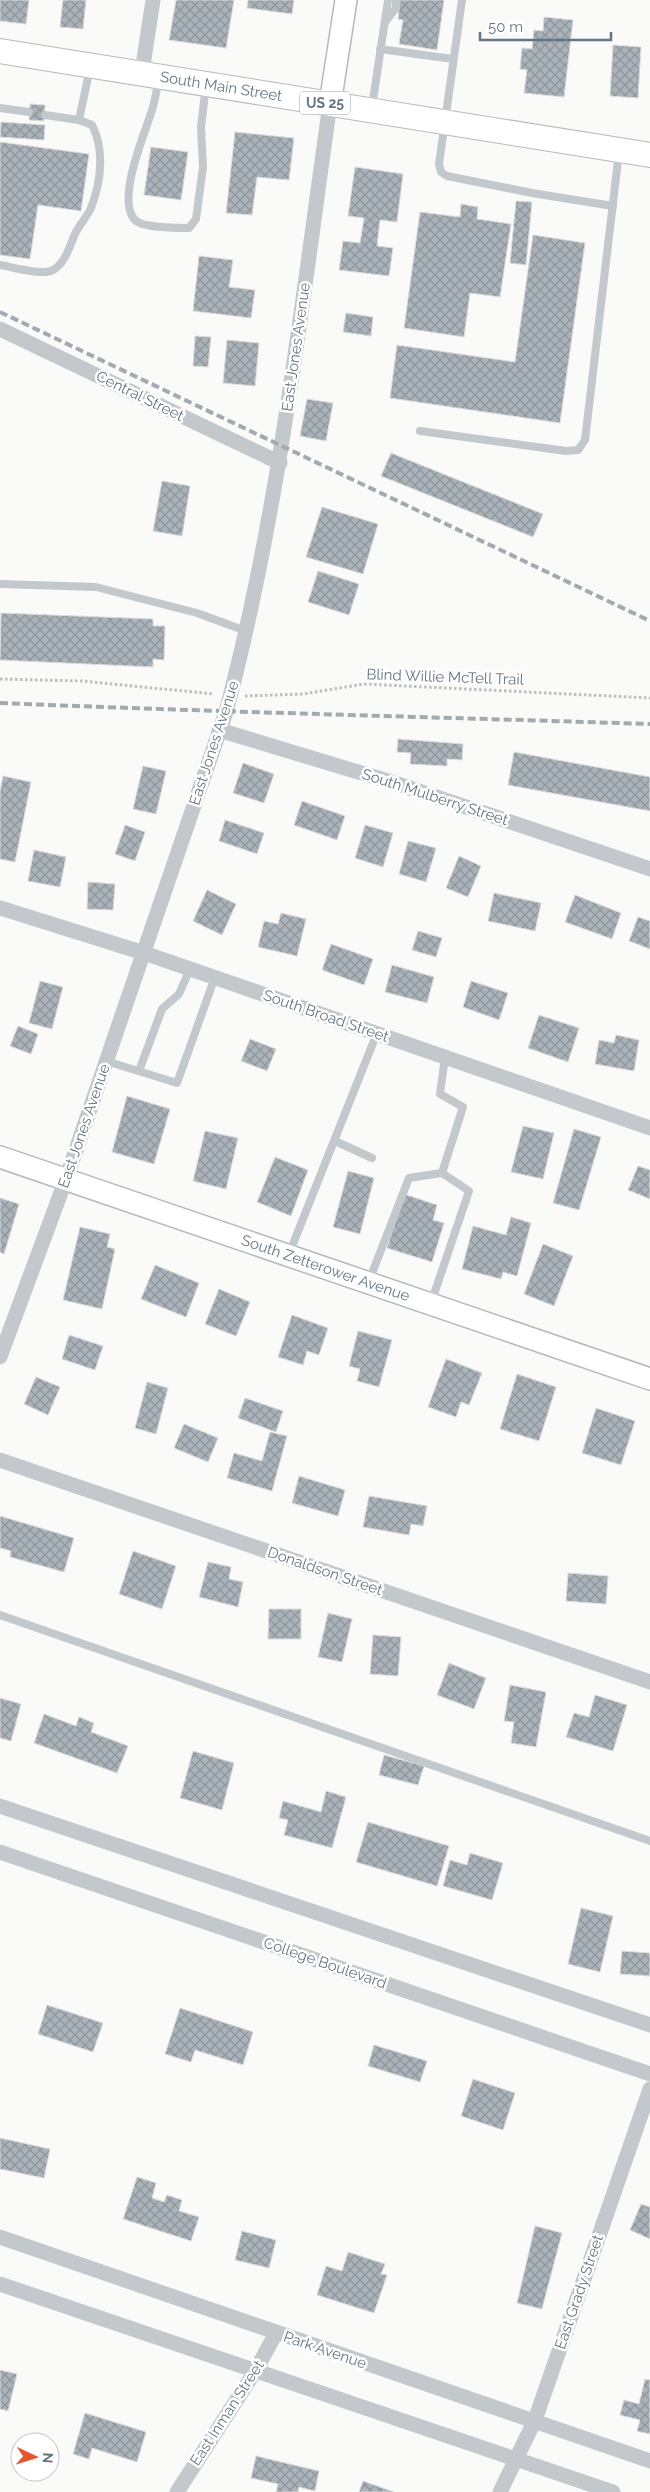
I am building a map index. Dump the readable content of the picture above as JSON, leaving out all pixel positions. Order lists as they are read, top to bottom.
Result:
{
  "streets": {
    "main road": ["South Main Street", "US 25"],
    "street": [
      "East Jones Avenue",
      "Central Street",
      "South Mulberry Street",
      "South Broad Street",
      "South Zetterower Avenue",
      "Donaldson Street",
      "College Boulevard",
      "East Grady Street",
      "Park Avenue",
      "East Inman Street"
    ],
    "path": ["Blind Willie McTell Trail"]
  },
  "crossings": [
    ["South Main Street", "East Jones Avenue"],
    ["East Jones Avenue", "Central Street"],
    ["East Jones Avenue", "Blind Willie McTell Trail"],
    ["East Jones Avenue", "South Mulberry Street"],
    ["East Jones Avenue", "South Broad Street"],
    ["East Jones Avenue", "South Zetterower Avenue"],
    ["East Grady Street", "Park Avenue"],
    ["Park Avenue", "East Inman Street"]
  ],
  "scale_bar": "50 m",
  "north": "right"
}
